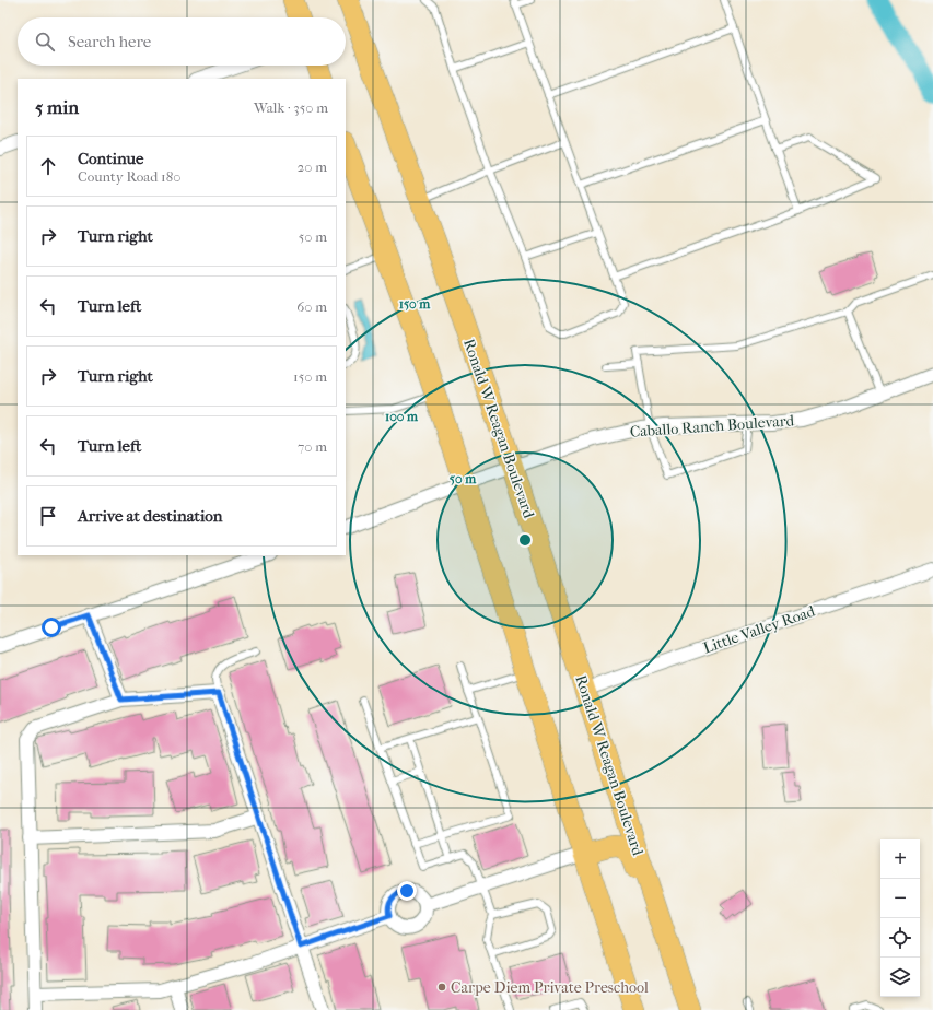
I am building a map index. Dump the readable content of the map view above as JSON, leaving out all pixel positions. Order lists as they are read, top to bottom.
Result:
{
  "streets": {
    "main road": ["Ronald W Reagan Boulevard"],
    "street": ["Caballo Ranch Boulevard", "Little Valley Road"]
  },
  "crossings": [
    ["Caballo Ranch Boulevard", "Ronald W Reagan Boulevard"],
    ["Ronald W Reagan Boulevard", "Little Valley Road"]
  ],
  "places": ["Carpe Diem Private Preschool"],
  "page": {
    "search": "Search here",
    "heading": ["5 min", "Walk · 350 m"],
    "list": [
      ["Continue", "County Road 180", "20 m"],
      ["Turn right", "50 m"],
      ["Turn left", "60 m"],
      ["Turn right", "150 m"],
      ["Turn left", "70 m"],
      "Arrive at destination"
    ],
    "map_buttons": ["+", "−"]
  },
  "rings": ["150 m", "100 m", "50 m"]
}
